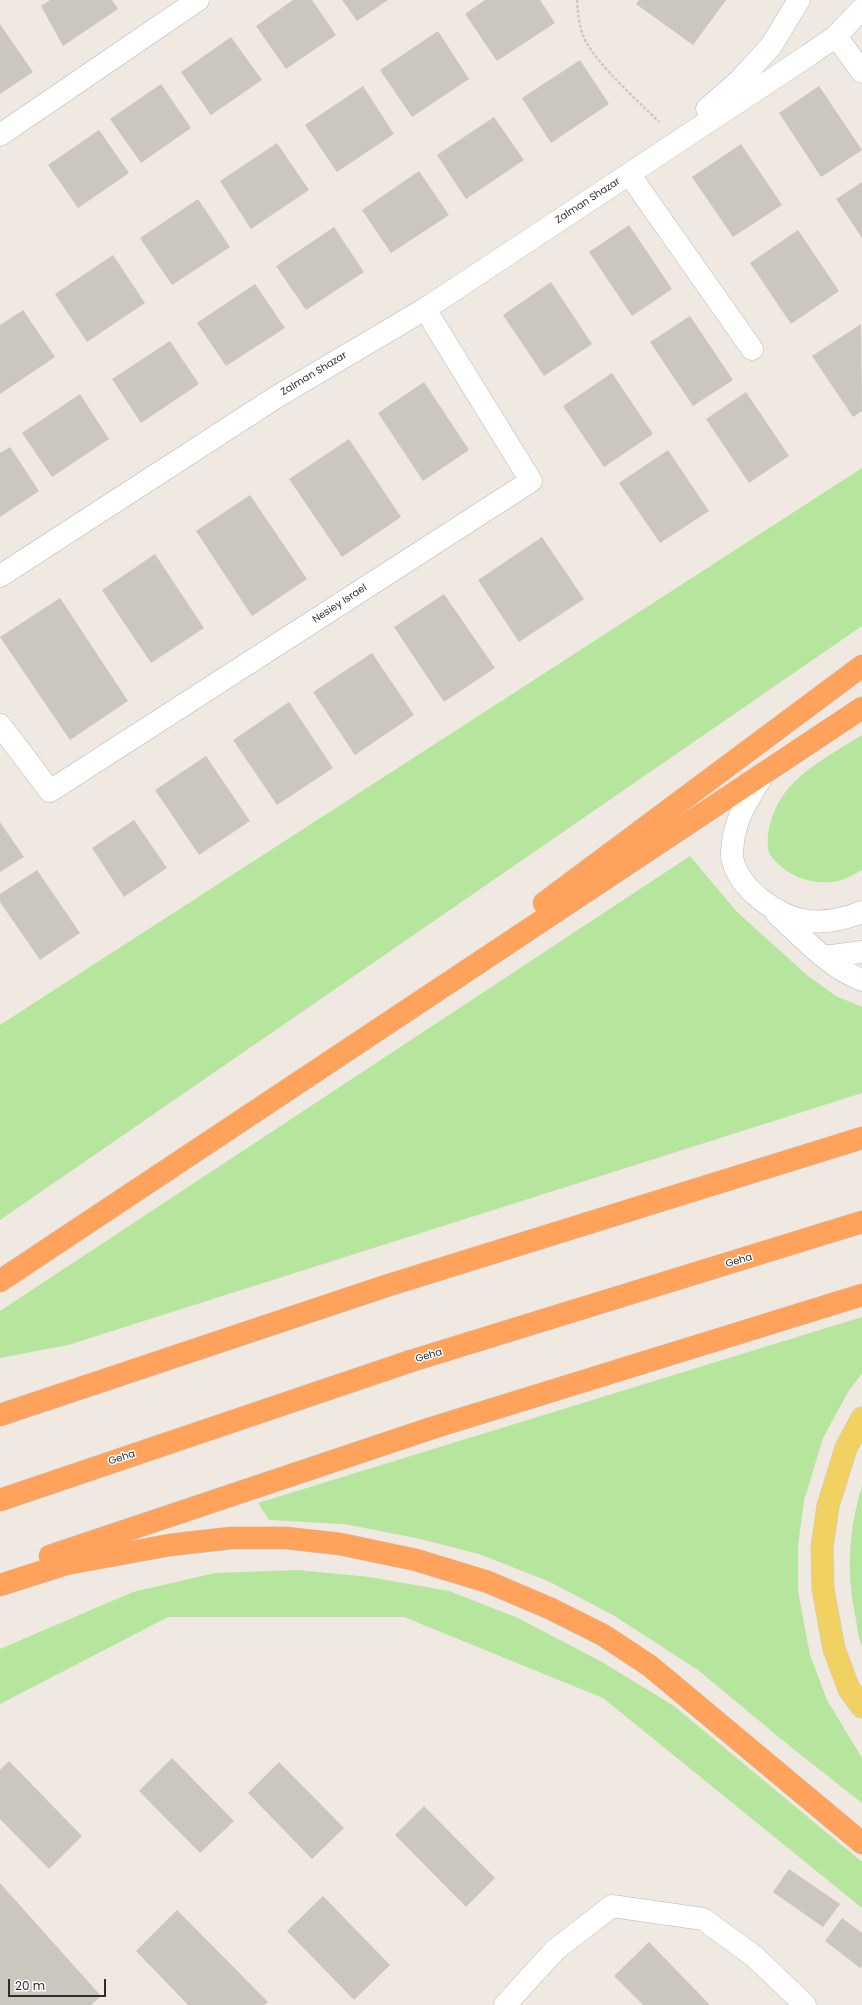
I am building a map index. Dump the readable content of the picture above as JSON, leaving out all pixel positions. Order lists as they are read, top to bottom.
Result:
{
  "streets": {
    "highway": ["Geha"],
    "street": ["Zalman Shazar", "Nesiey Israel"]
  },
  "crossings": [
    ["Zalman Shazar", "Nesiey Israel"]
  ],
  "scale_bar": "20 m"
}
